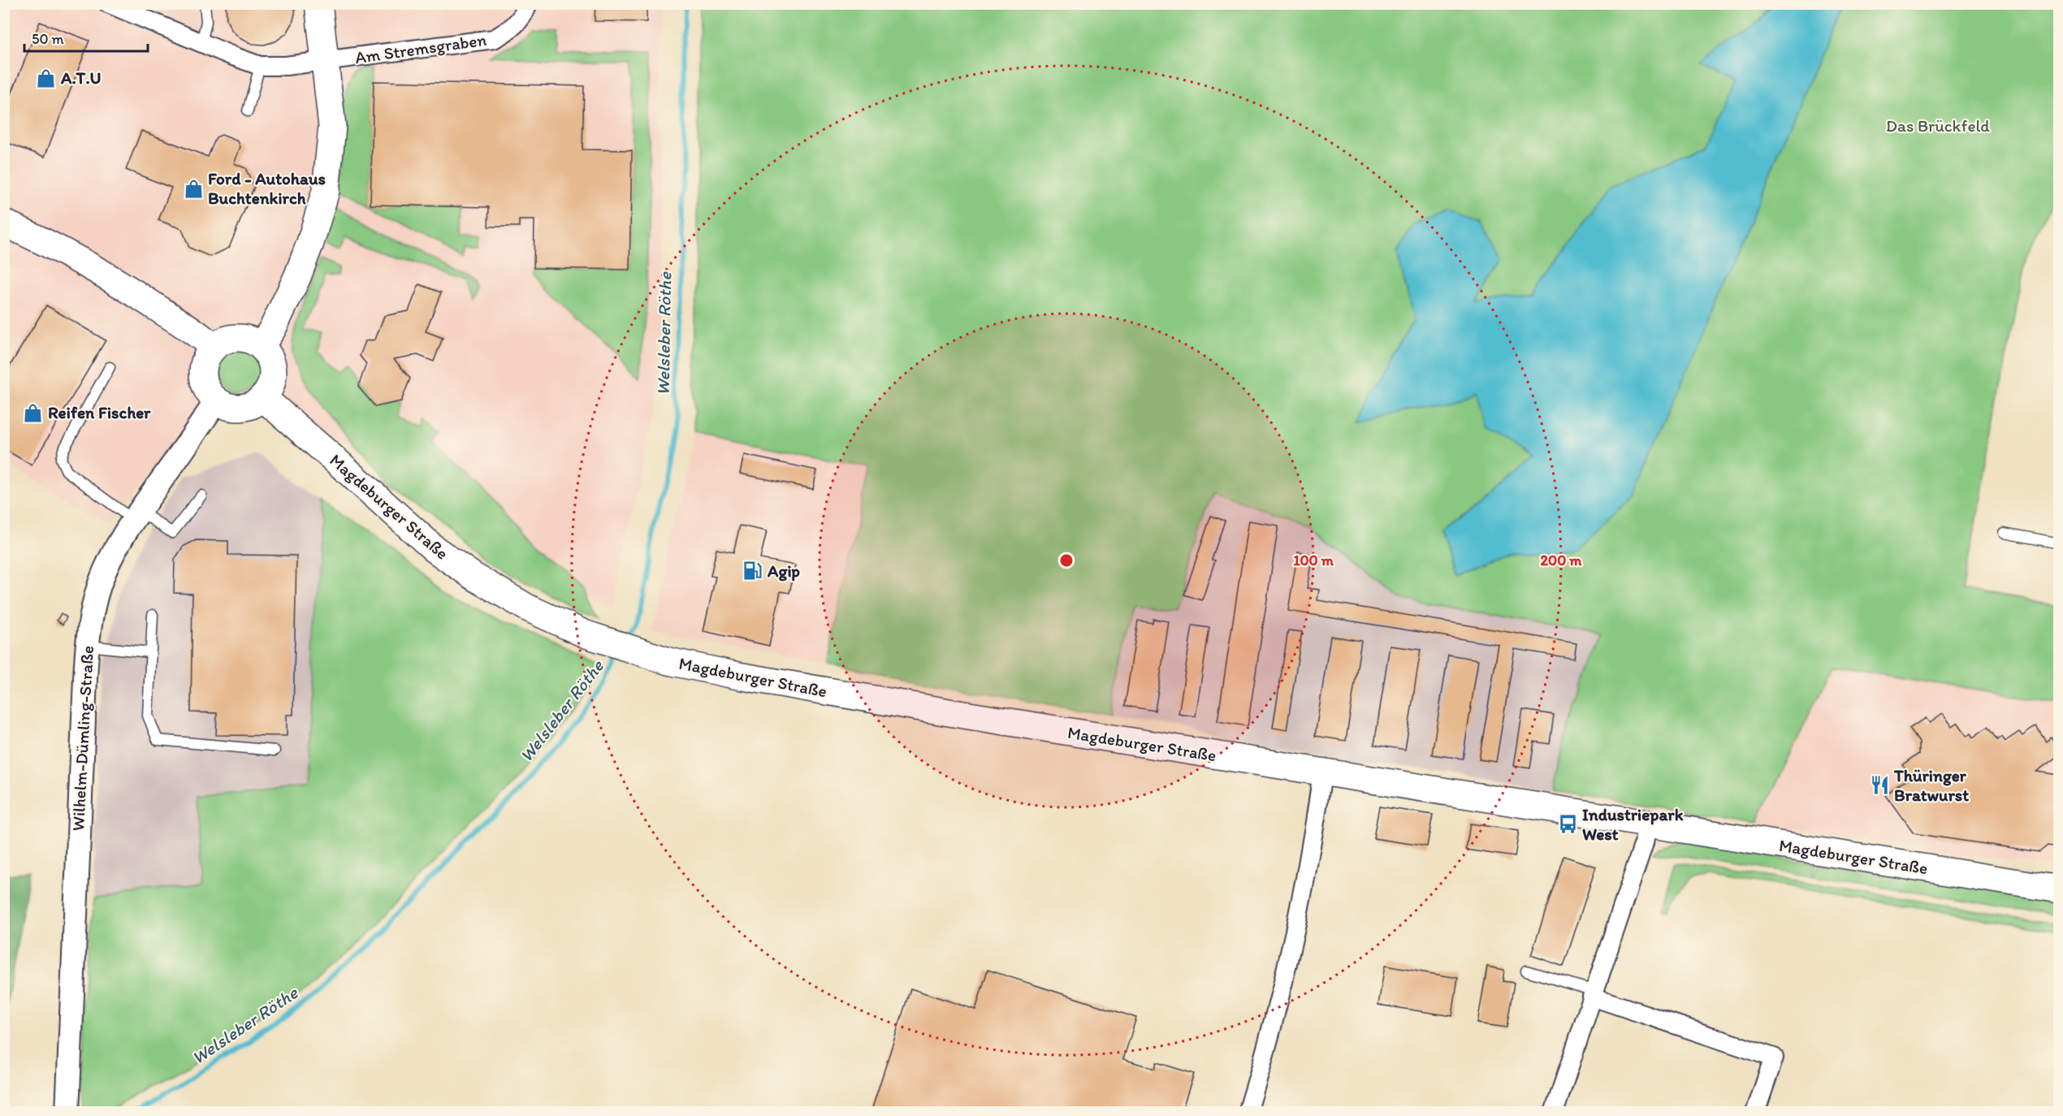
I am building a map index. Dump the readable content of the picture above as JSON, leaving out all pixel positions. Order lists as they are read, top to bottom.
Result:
{
  "streets": {
    "main road": ["Magdeburger Straße"],
    "street": ["Am Stremsgraben", "Wilhelm-Dümling-Straße"]
  },
  "crossings": [
    ["Magdeburger Straße", "Wilhelm-Dümling-Straße"]
  ],
  "water": ["Welsleber Röthe"],
  "parks": ["Das Brückfeld"],
  "places": {
    "shop": ["A.T.U", "Ford - Autohaus Buchtenkirch", "Reifen Fischer"],
    "fuel station": ["Agip"],
    "restaurant": ["Thüringer Bratwurst"],
    "bus stop": ["Industriepark West"]
  },
  "scale_bar": "50 m",
  "rings": ["100 m", "200 m"]
}
